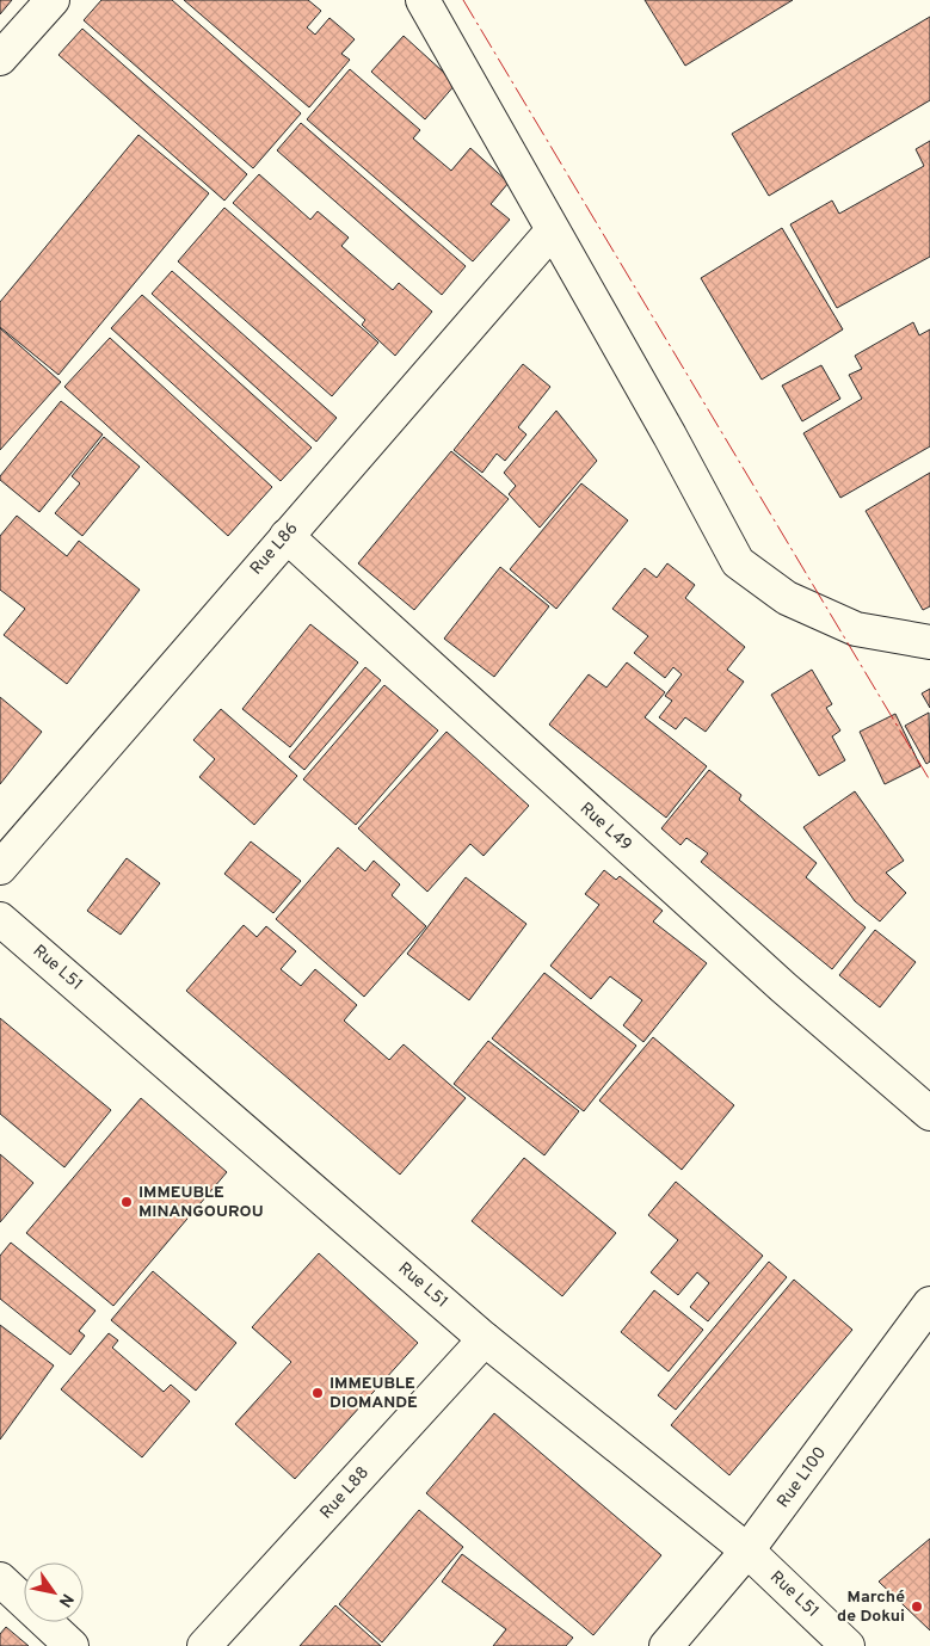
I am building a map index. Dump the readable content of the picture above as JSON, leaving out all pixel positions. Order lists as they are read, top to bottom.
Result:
{
  "streets": {
    "street": [
      "Rue L86",
      "Rue L49",
      "Rue L51",
      "Rue L100",
      "Rue L88"
    ]
  },
  "crossings": [
    ["Rue L86", "Rue L49"],
    ["Rue L51", "Rue L100"],
    ["Rue L51", "Rue L88"]
  ],
  "places": ["IMMEUBLE MINANGOUROU", "IMMEUBLE DIOMANDE", "Marché de Dokui"],
  "north": "bottom right"
}
